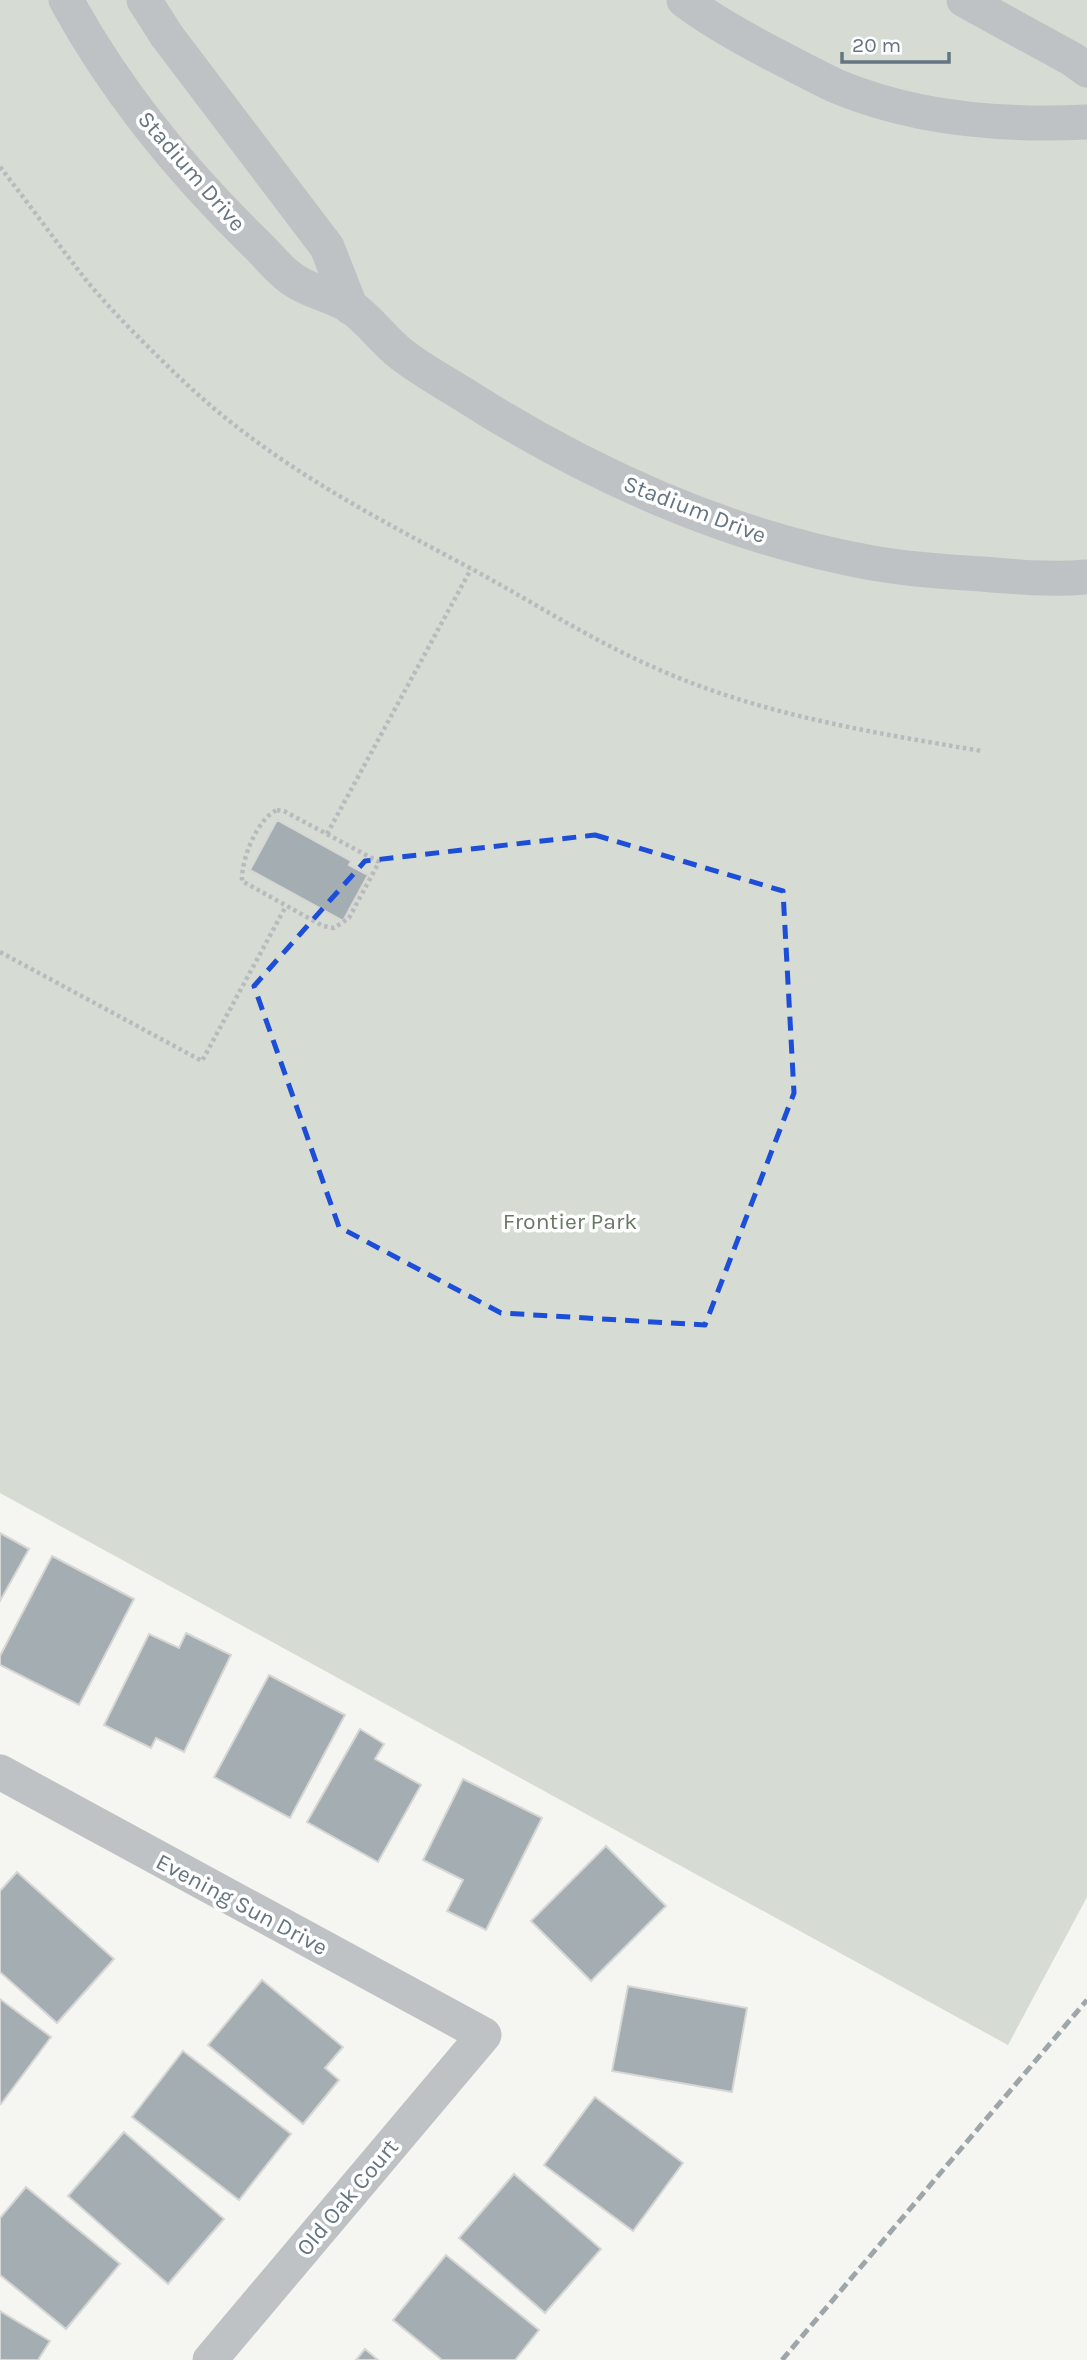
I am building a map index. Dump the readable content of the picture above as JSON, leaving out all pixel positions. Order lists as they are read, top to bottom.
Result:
{
  "streets": {
    "street": ["Stadium Drive", "Evening Sun Drive", "Old Oak Court"]
  },
  "crossings": [
    ["Evening Sun Drive", "Old Oak Court"]
  ],
  "parks": ["Frontier Park"],
  "scale_bar": "20 m"
}
